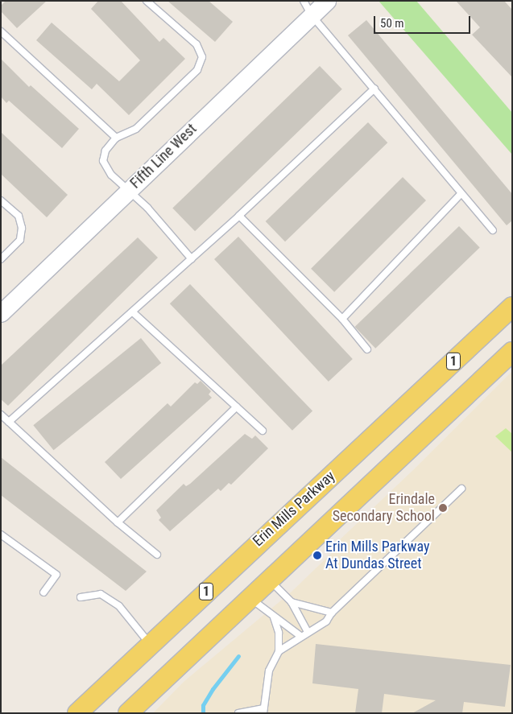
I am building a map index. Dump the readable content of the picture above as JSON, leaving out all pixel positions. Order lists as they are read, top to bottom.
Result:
{
  "streets": {
    "main road": ["1", "Erin Mills Parkway"],
    "street": ["Fifth Line West"]
  },
  "places": ["Erindale Secondary School", "Erin Mills Parkway At Dundas Street"],
  "scale_bar": "50 m"
}
